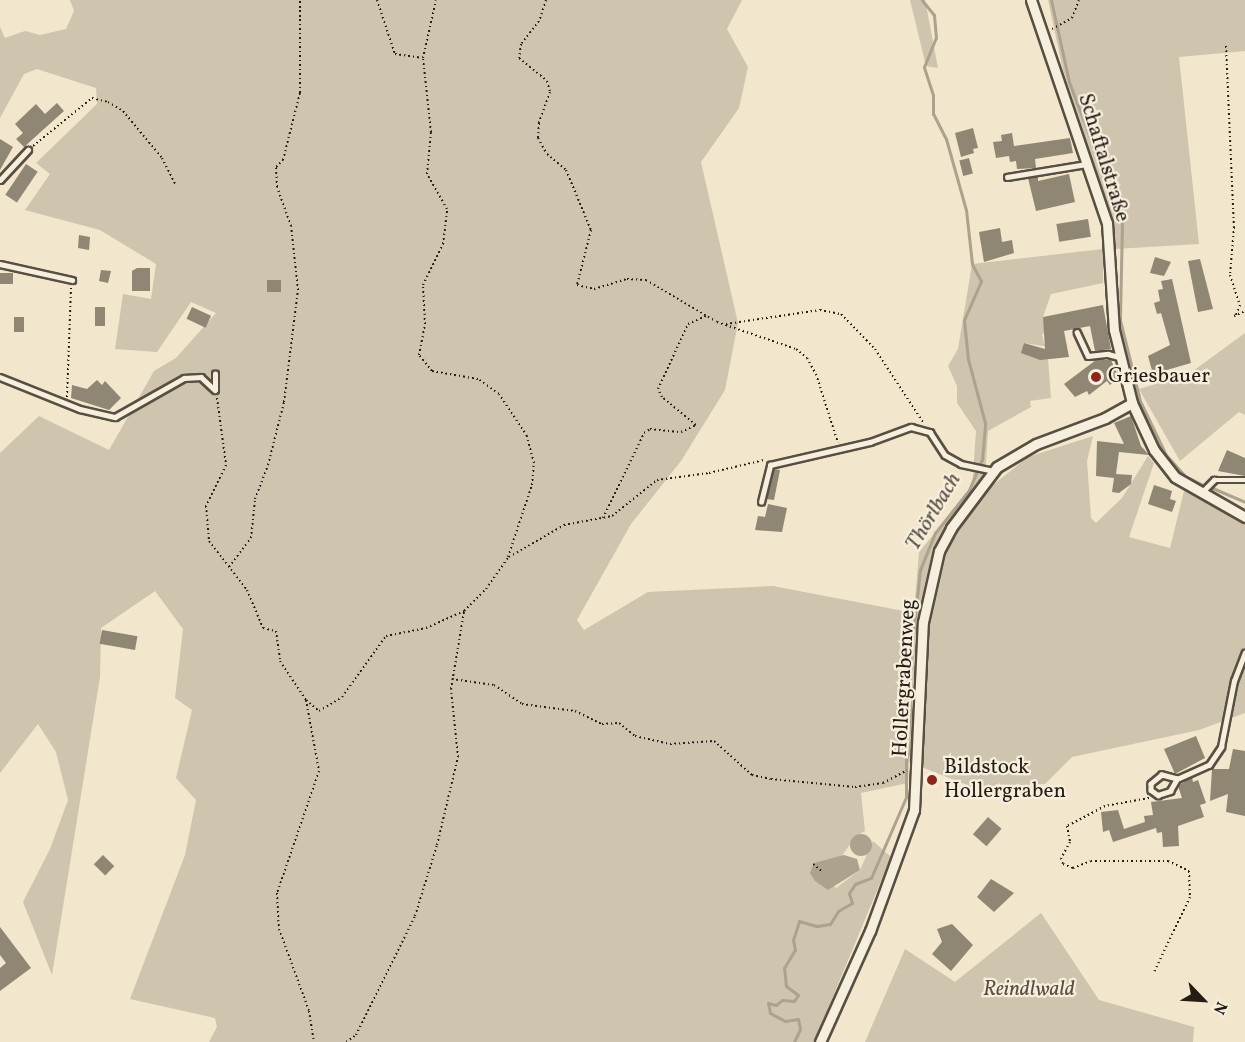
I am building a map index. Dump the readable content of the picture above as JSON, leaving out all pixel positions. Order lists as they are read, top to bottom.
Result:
{
  "streets": {
    "street": ["Schaftalstraße", "Hollergrabenweg"]
  },
  "crossings": [
    ["Schaftalstraße", "Hollergrabenweg"]
  ],
  "water": ["Thörlbach"],
  "parks": ["Reindlwald"],
  "places": ["Griesbauer", "Bildstock Hollergraben"],
  "north": "bottom right"
}
